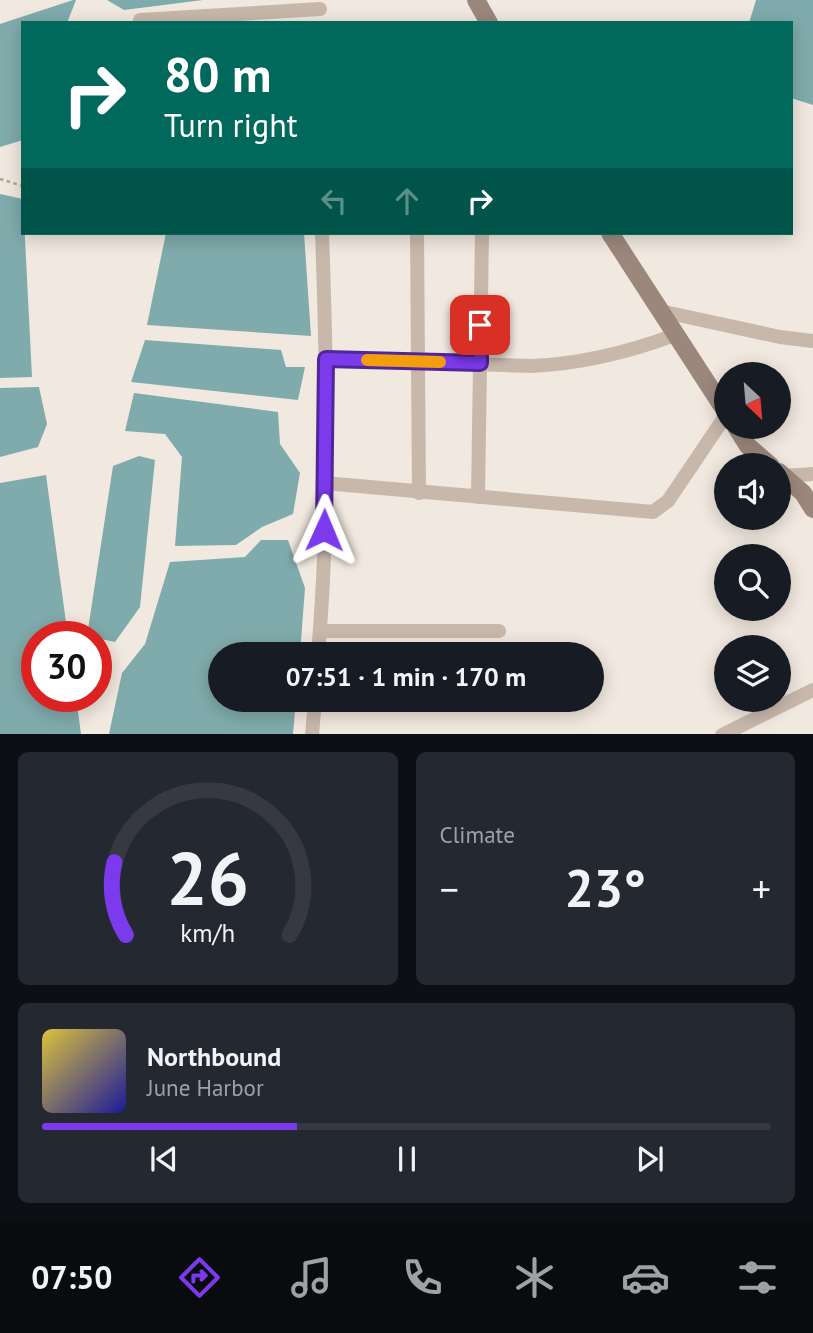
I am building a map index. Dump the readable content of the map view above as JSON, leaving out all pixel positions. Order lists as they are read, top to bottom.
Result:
{
  "north": "bottom right",
  "page": {
    "turn": ["80 m", "Turn right"],
    "limit": "30",
    "trip": "07:51 · 1 min · 170 m",
    "tile": "Climate",
    "heat": ["−", "23°", "+"],
    "song": ["Northbound", "June Harbor"],
    "tabs": "07:50",
    "gauge": ["26", "km/h"]
  }
}
